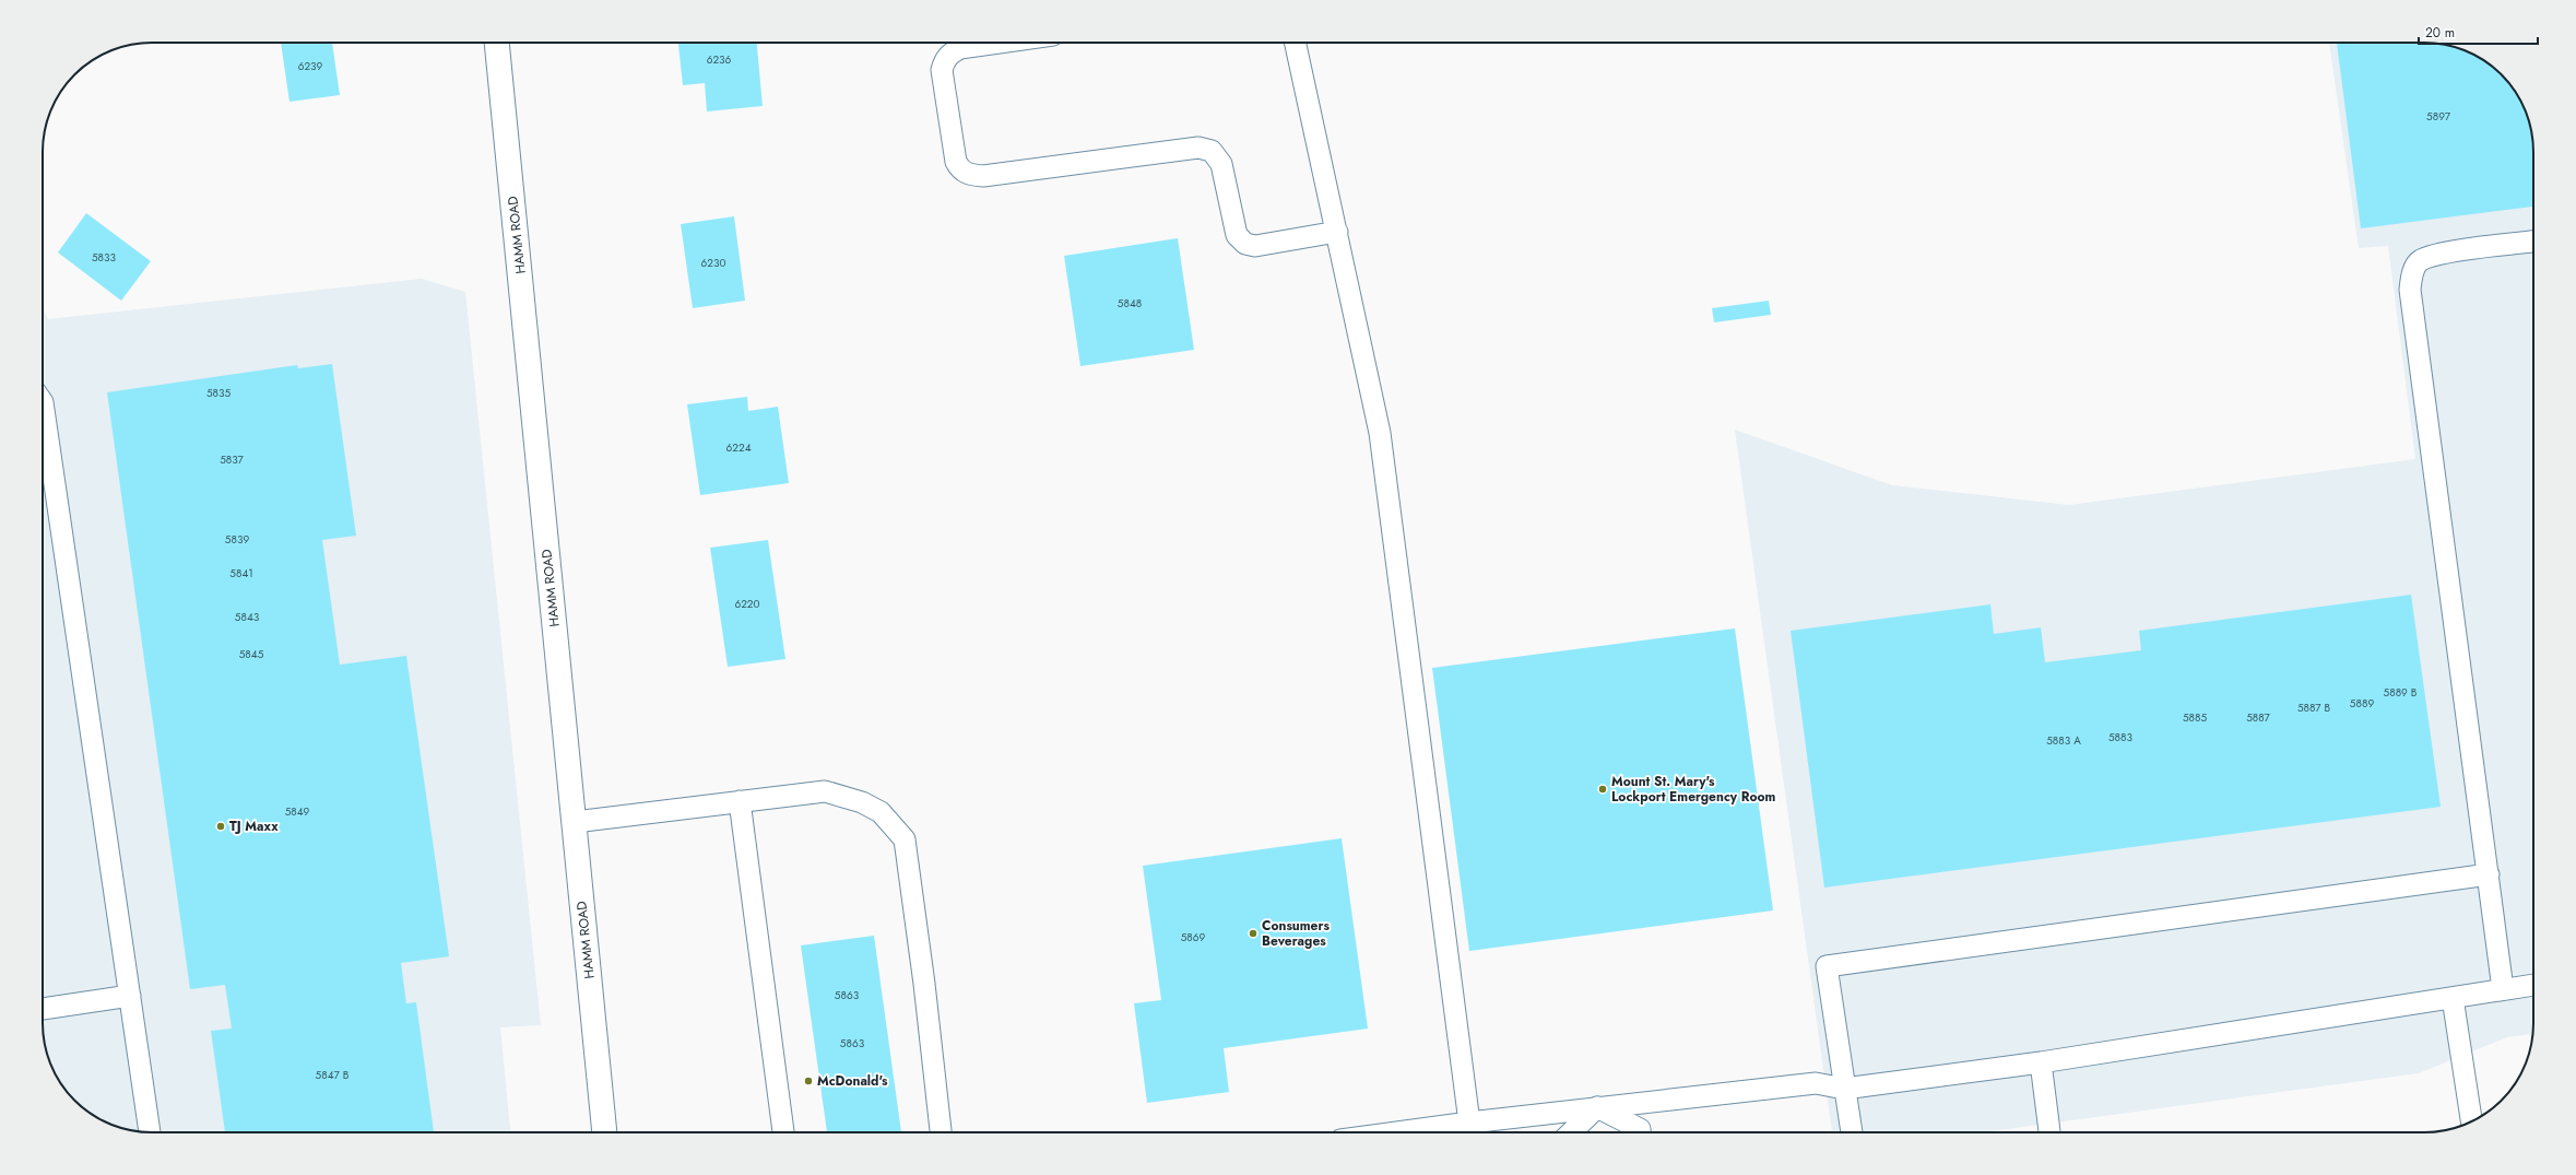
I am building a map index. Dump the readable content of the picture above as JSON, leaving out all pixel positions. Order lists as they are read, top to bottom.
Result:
{
  "streets": {
    "street": ["HAMM ROAD"]
  },
  "places": [
    "Mount St. Mary's Lockport Emergency Room",
    "TJ Maxx",
    "Consumers Beverages",
    "McDonald's"
  ],
  "house_numbers": [
    "6236",
    "6239",
    "5897",
    "5833",
    "6230",
    "5848",
    "5835",
    "6224",
    "5837",
    "5839",
    "5841",
    "6220",
    "5843",
    "5845",
    "5889 B",
    "5889",
    "5887 B",
    "5885",
    "5887",
    "5883",
    "5883 A",
    "5849",
    "5869",
    "5863",
    "5863",
    "5847 B"
  ],
  "scale_bar": "20 m"
}
